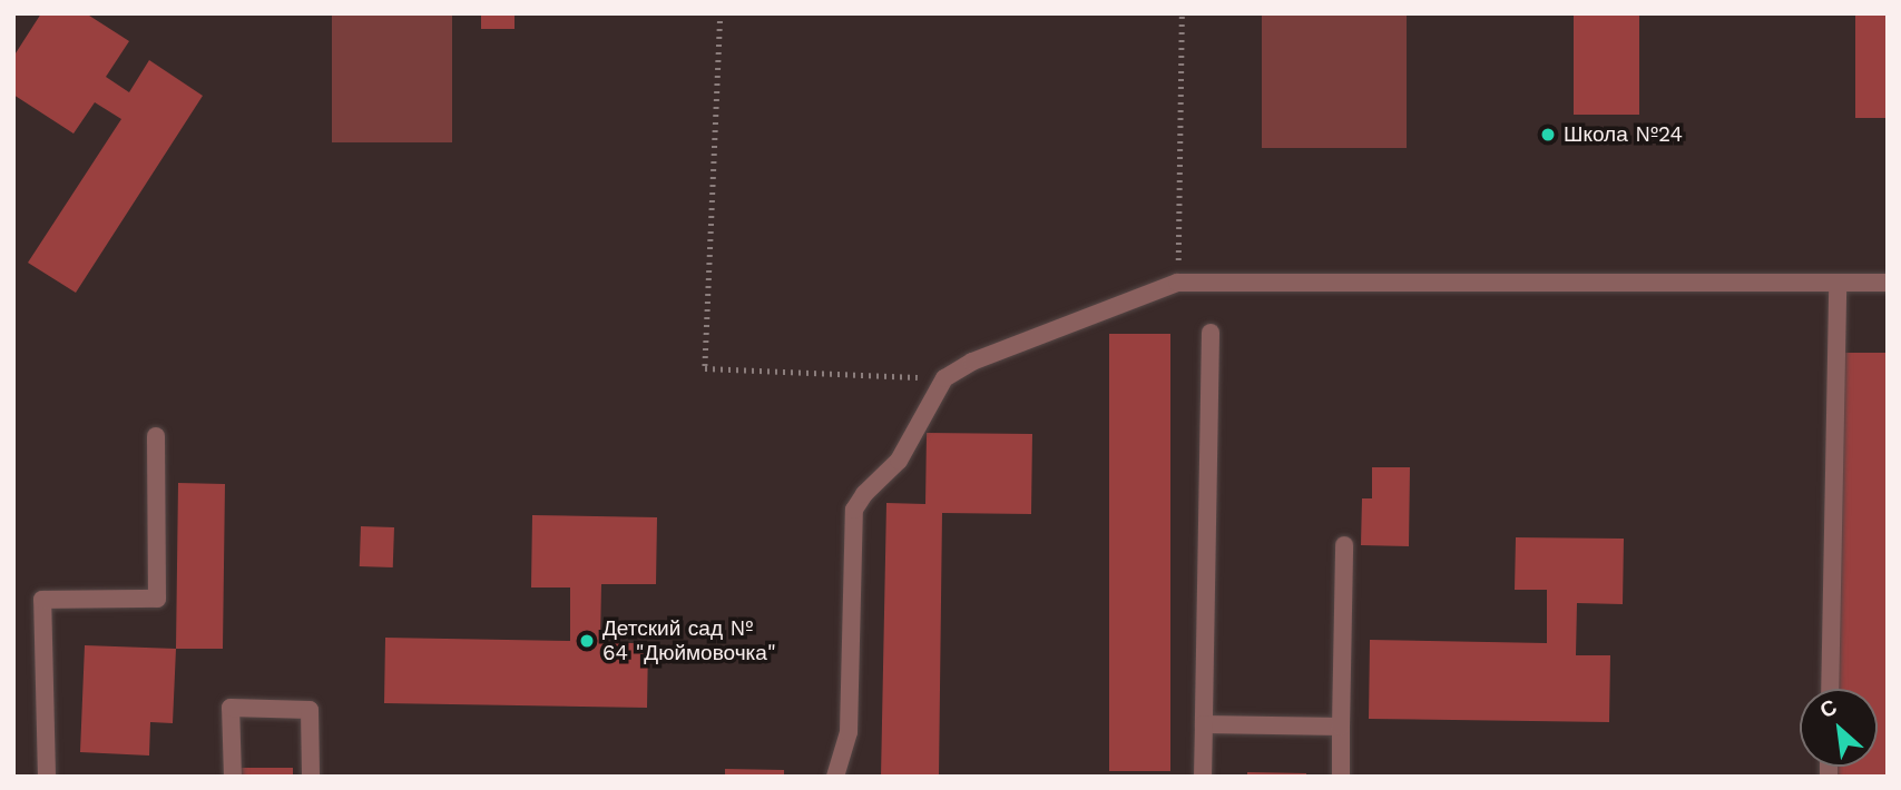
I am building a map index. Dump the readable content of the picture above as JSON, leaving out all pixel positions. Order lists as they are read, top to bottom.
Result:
{
  "places": ["Школа №24", "Детский сад № 64 \"Дюймовочка\""],
  "north": "top left"
}
